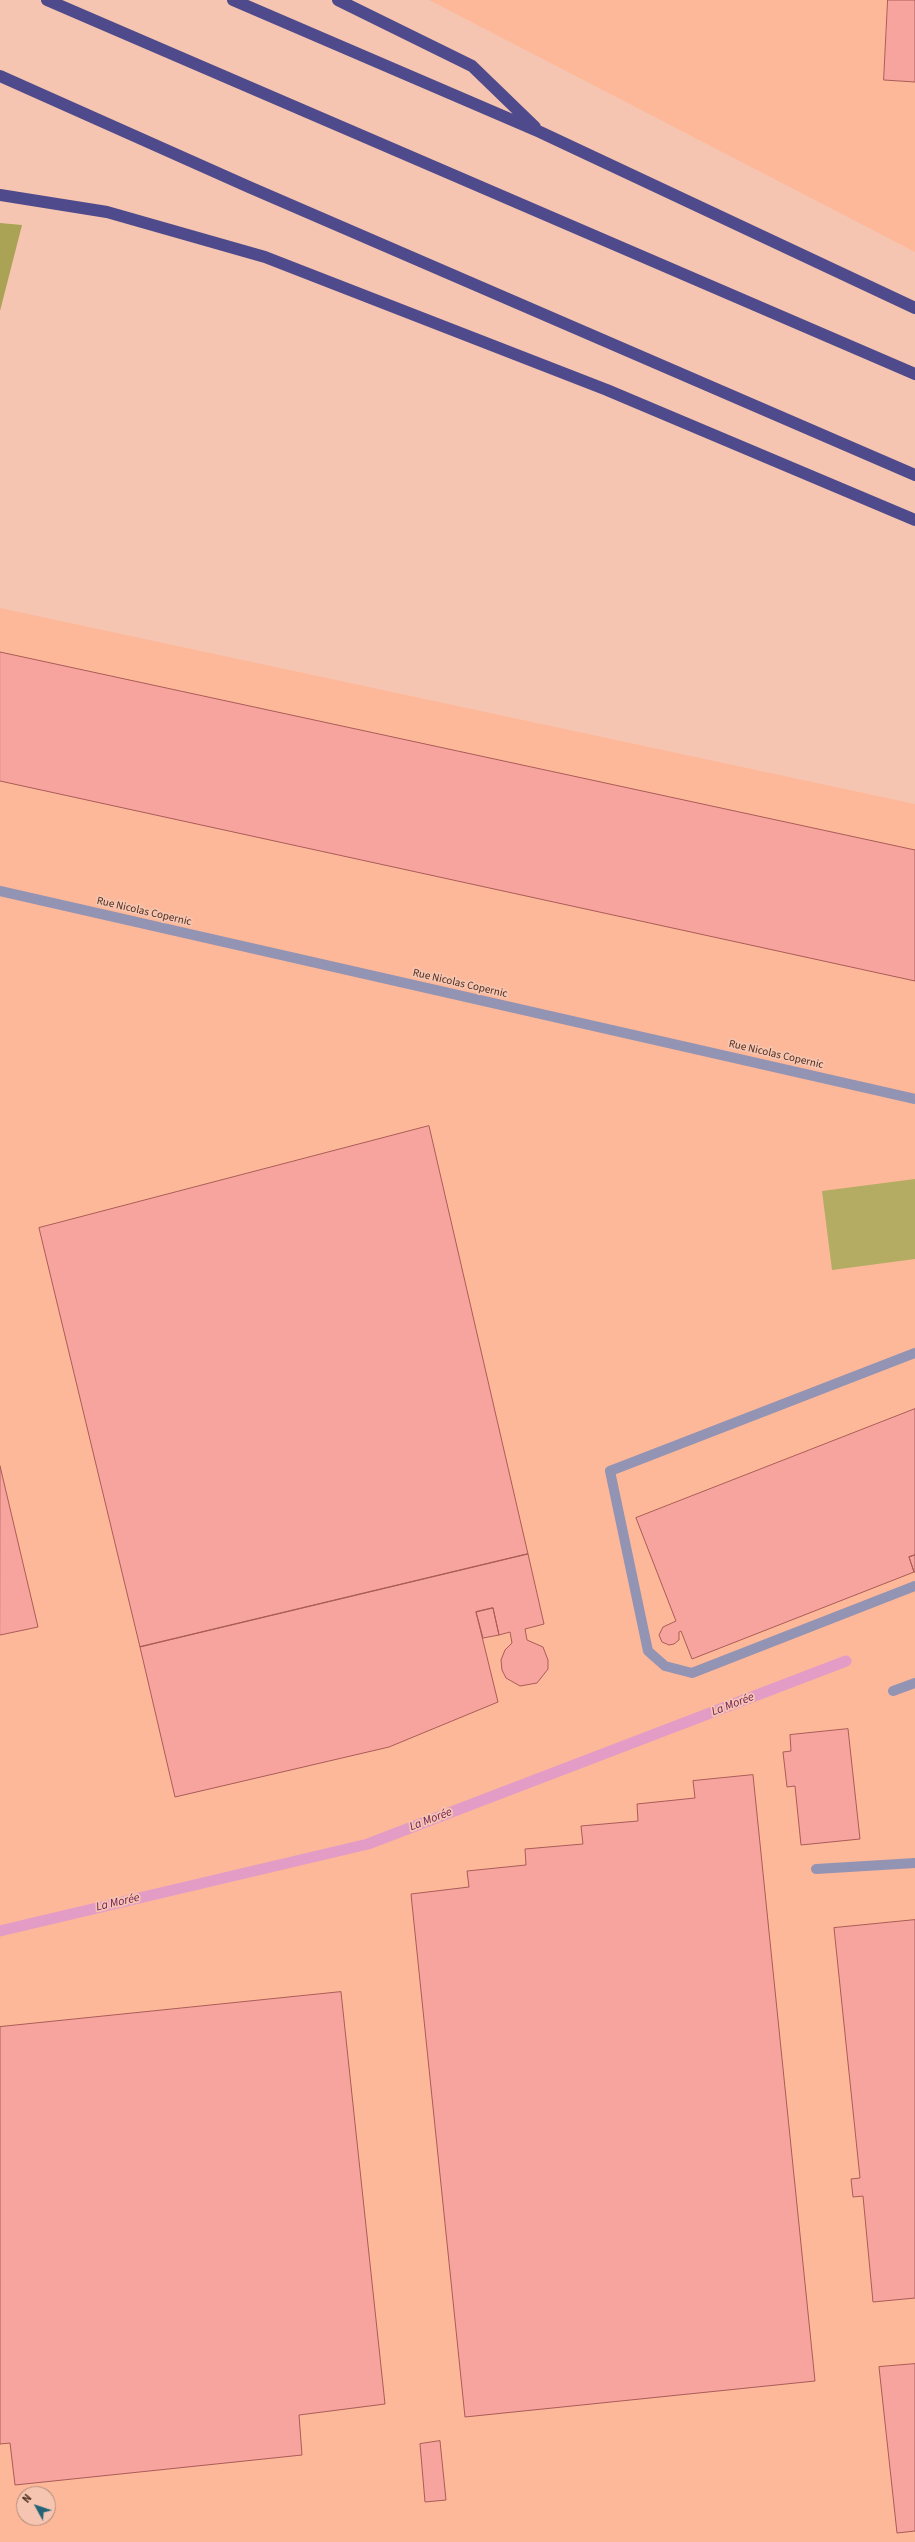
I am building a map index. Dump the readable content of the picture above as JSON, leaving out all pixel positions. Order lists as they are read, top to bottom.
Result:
{
  "streets": {
    "street": ["Rue Nicolas Copernic"]
  },
  "water": ["La Morée"],
  "north": "top left"
}
